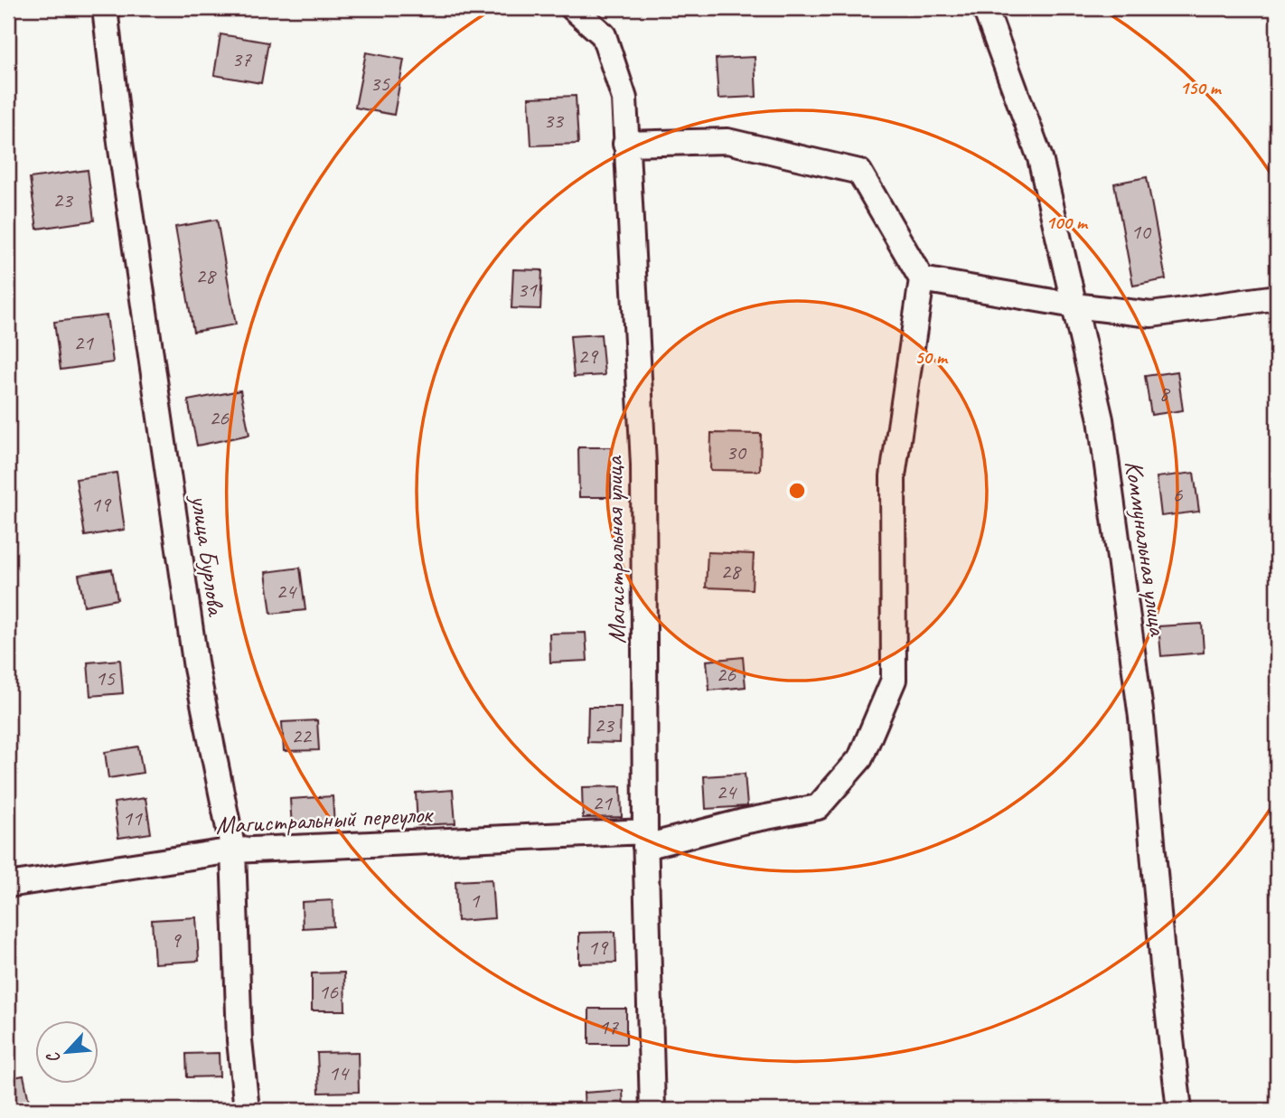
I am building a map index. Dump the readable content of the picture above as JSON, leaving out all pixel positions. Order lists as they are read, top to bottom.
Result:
{
  "streets": {
    "street": [
      "Коммунальная улица",
      "Магистральная улица",
      "улица Бурлова",
      "Магистральный переулок"
    ]
  },
  "crossings": [
    ["Магистральная улица", "Магистральный переулок"],
    ["улица Бурлова", "Магистральный переулок"]
  ],
  "house_numbers": [
    "37",
    "35",
    "33",
    "23",
    "10",
    "28",
    "31",
    "21",
    "29",
    "8",
    "26",
    "30",
    "6",
    "19",
    "28",
    "24",
    "26",
    "15",
    "23",
    "22",
    "24",
    "21",
    "11",
    "1",
    "9",
    "19",
    "16",
    "17",
    "14"
  ],
  "north": "bottom left",
  "rings": ["150 m", "100 m", "50 m"]
}
